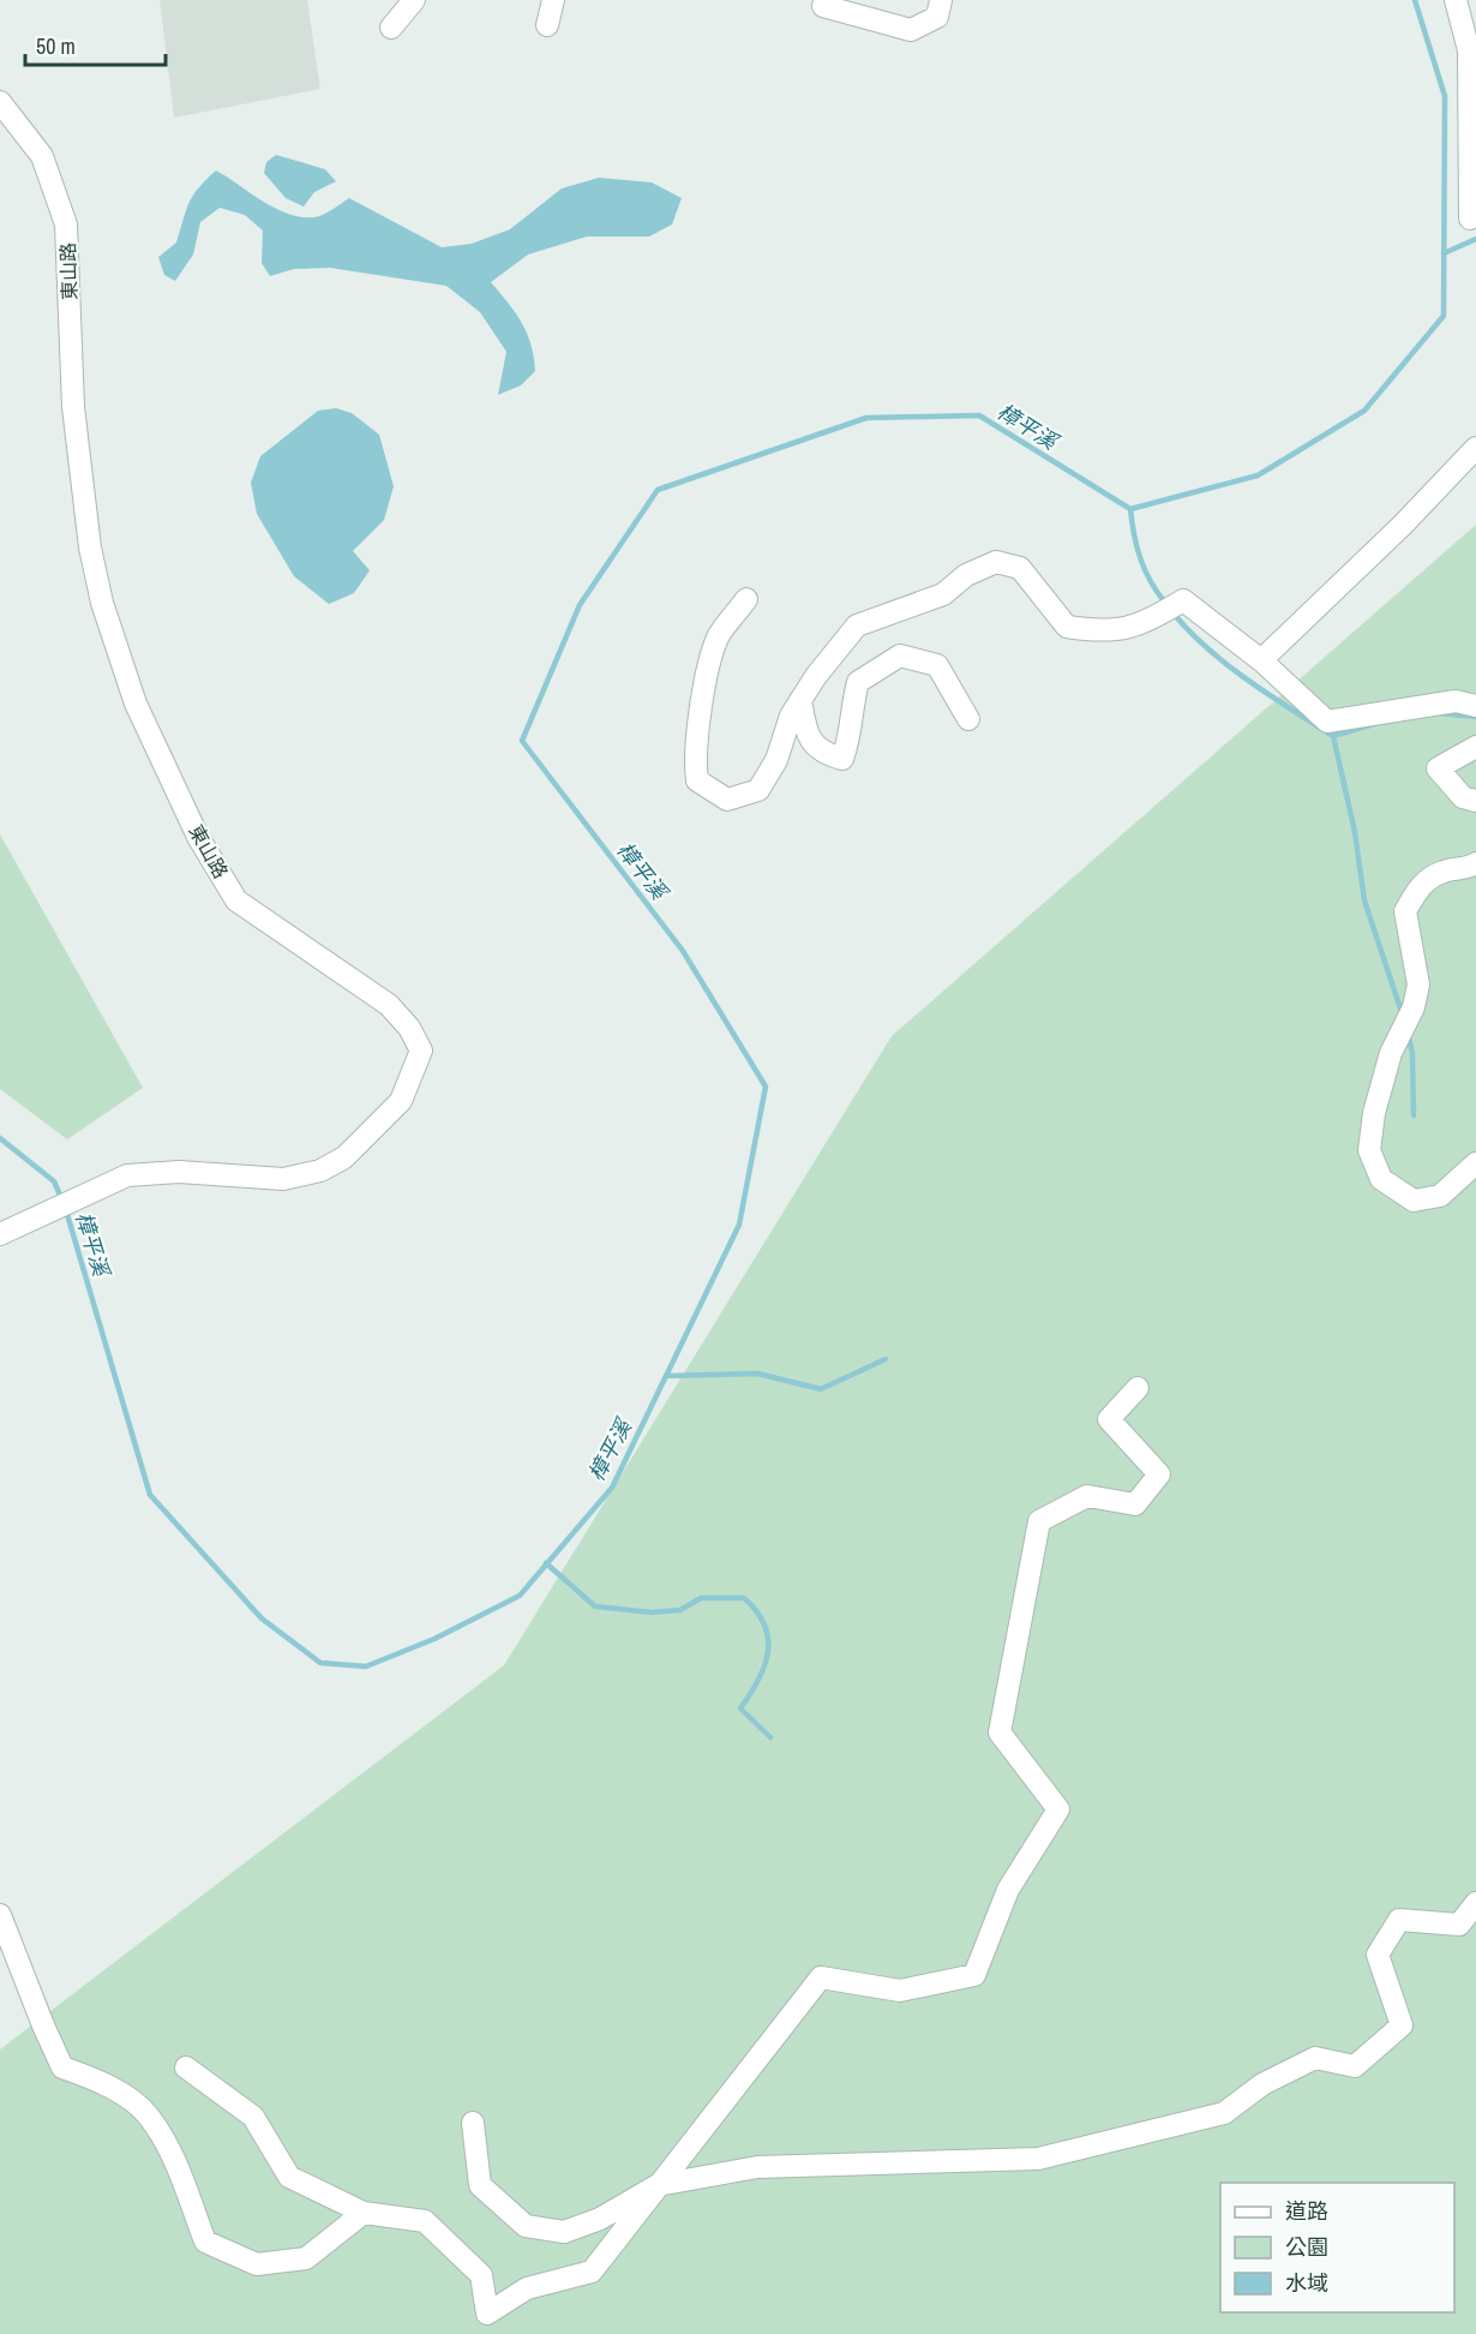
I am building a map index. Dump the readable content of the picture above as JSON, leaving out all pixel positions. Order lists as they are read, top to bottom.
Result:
{
  "streets": {
    "street": ["東山路"]
  },
  "water": ["樟平溪"],
  "legend": ["道路", "公園", "水域"],
  "scale_bar": "50 m"
}
